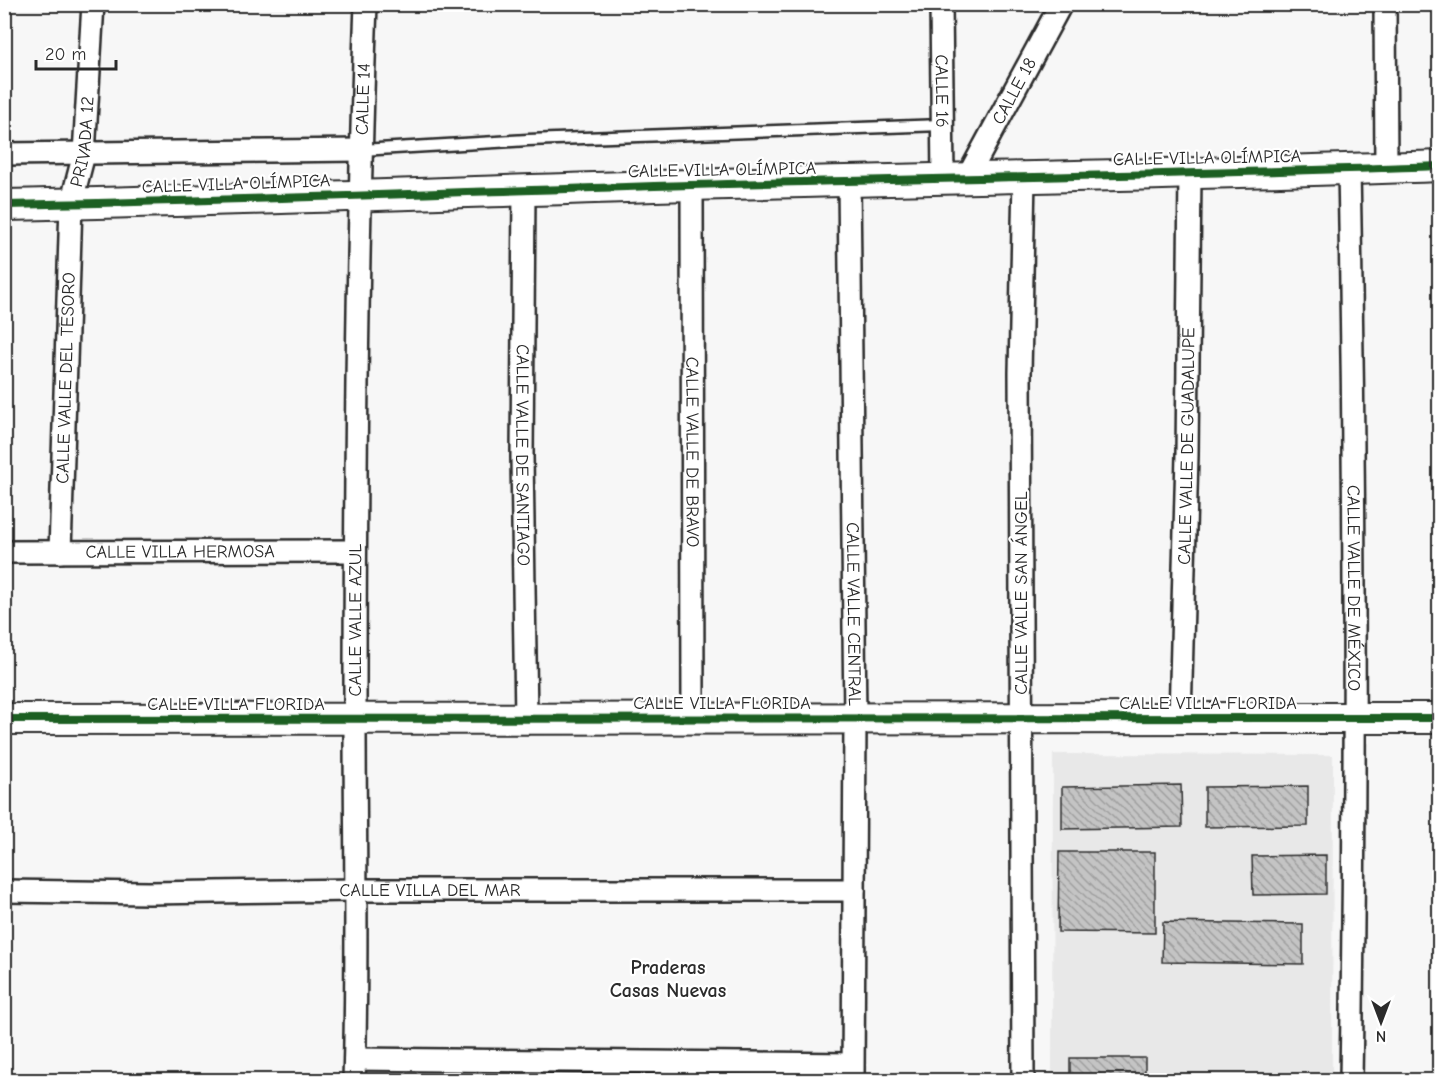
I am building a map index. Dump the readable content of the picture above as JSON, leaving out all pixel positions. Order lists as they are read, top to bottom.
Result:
{
  "streets": {
    "street": [
      "CALLE 18",
      "CALLE 16",
      "CALLE 14",
      "PRIVADA 12",
      "CALLE VILLA OLÍMPICA",
      "CALLE VALLE DEL TESORO",
      "CALLE VALLE DE GUADALUPE",
      "CALLE VALLE DE BRAVO",
      "CALLE VALLE DE SANTIAGO",
      "CALLE VILLA HERMOSA",
      "CALLE VALLE DE MÉXICO",
      "CALLE VALLE SAN ÁNGEL",
      "CALLE VALLE CENTRAL",
      "CALLE VALLE AZUL",
      "CALLE VILLA FLORIDA",
      "CALLE VILLA DEL MAR"
    ]
  },
  "crossings": [
    ["CALLE 18", "CALLE 16"],
    ["CALLE 18", "CALLE VILLA OLÍMPICA"],
    ["CALLE 16", "CALLE VILLA OLÍMPICA"],
    ["CALLE 14", "CALLE VILLA OLÍMPICA"],
    ["CALLE 14", "CALLE VALLE AZUL"],
    ["PRIVADA 12", "CALLE VILLA OLÍMPICA"],
    ["PRIVADA 12", "CALLE VALLE DEL TESORO"],
    ["CALLE VILLA OLÍMPICA", "CALLE VALLE DEL TESORO"],
    ["CALLE VILLA OLÍMPICA", "CALLE VALLE DE GUADALUPE"],
    ["CALLE VILLA OLÍMPICA", "CALLE VALLE DE BRAVO"],
    ["CALLE VILLA OLÍMPICA", "CALLE VALLE DE SANTIAGO"],
    ["CALLE VILLA OLÍMPICA", "CALLE VALLE DE MÉXICO"],
    ["CALLE VILLA OLÍMPICA", "CALLE VALLE SAN ÁNGEL"],
    ["CALLE VILLA OLÍMPICA", "CALLE VALLE CENTRAL"],
    ["CALLE VILLA OLÍMPICA", "CALLE VALLE AZUL"],
    ["CALLE VALLE DEL TESORO", "CALLE VILLA HERMOSA"],
    ["CALLE VALLE DE GUADALUPE", "CALLE VILLA FLORIDA"],
    ["CALLE VALLE DE BRAVO", "CALLE VILLA FLORIDA"],
    ["CALLE VALLE DE SANTIAGO", "CALLE VILLA FLORIDA"],
    ["CALLE VILLA HERMOSA", "CALLE VALLE AZUL"],
    ["CALLE VALLE DE MÉXICO", "CALLE VILLA FLORIDA"],
    ["CALLE VALLE SAN ÁNGEL", "CALLE VILLA FLORIDA"],
    ["CALLE VALLE CENTRAL", "CALLE VILLA FLORIDA"],
    ["CALLE VALLE CENTRAL", "CALLE VILLA DEL MAR"],
    ["CALLE VALLE AZUL", "CALLE VILLA FLORIDA"],
    ["CALLE VALLE AZUL", "CALLE VILLA DEL MAR"]
  ],
  "districts": ["Praderas Casas Nuevas"],
  "scale_bar": "20 m",
  "north": "bottom"
}
